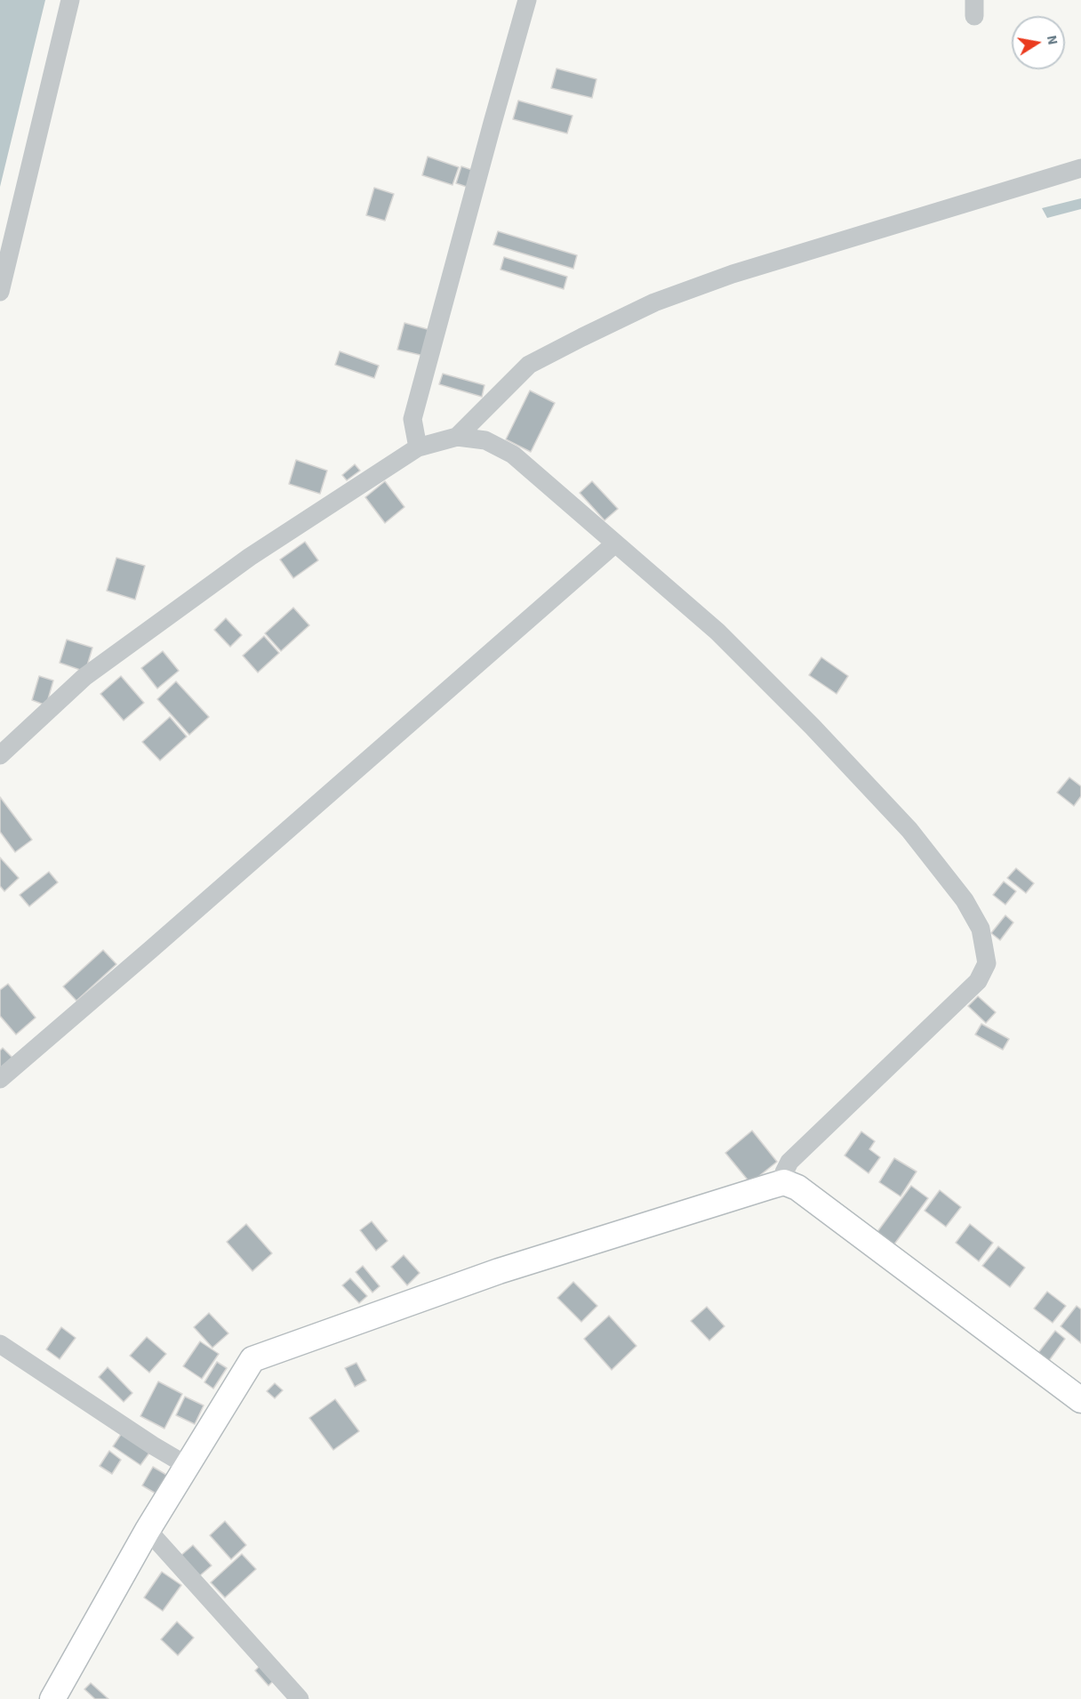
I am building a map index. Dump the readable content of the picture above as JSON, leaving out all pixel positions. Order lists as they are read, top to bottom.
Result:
{
  "north": "right"
}
